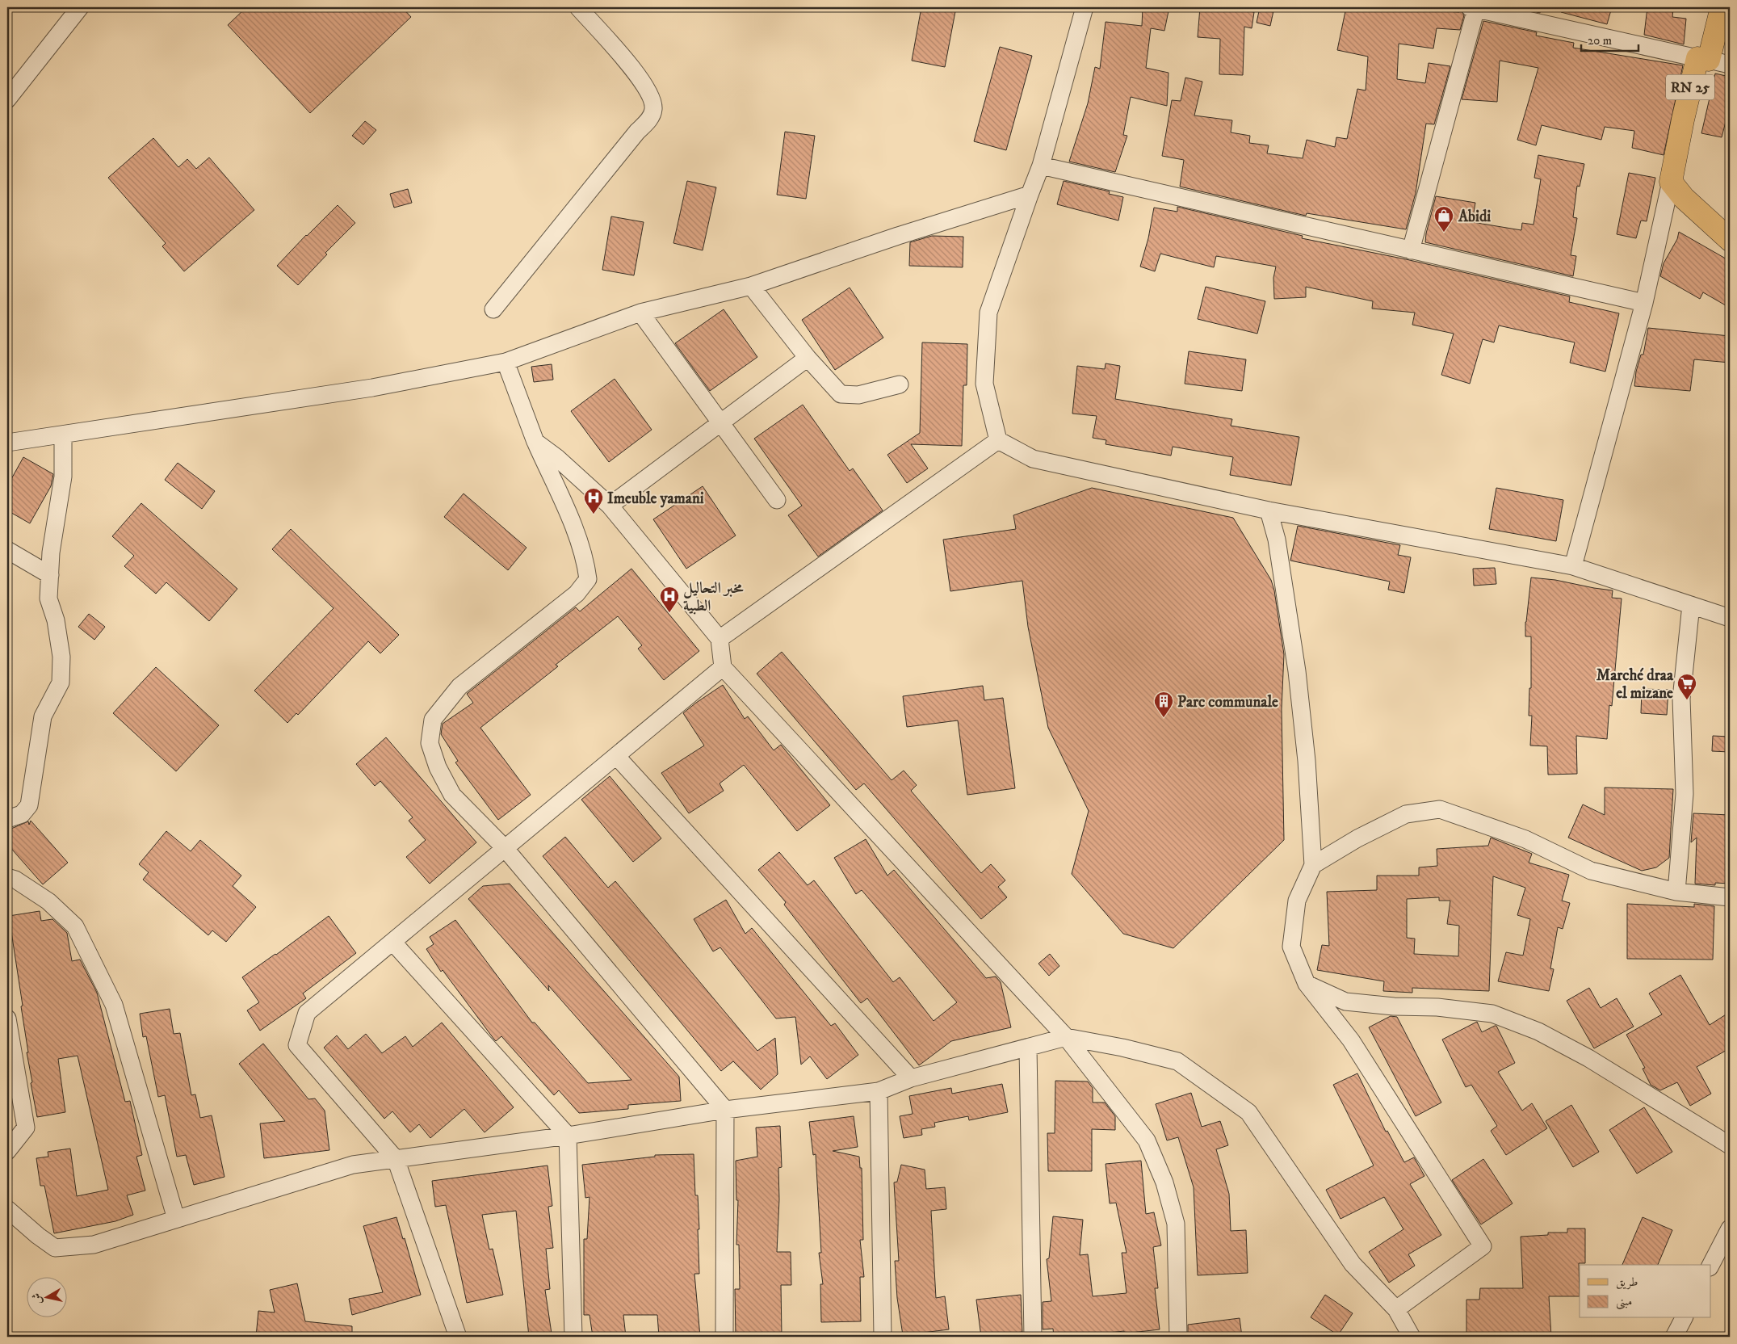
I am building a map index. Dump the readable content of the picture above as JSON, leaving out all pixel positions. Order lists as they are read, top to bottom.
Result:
{
  "streets": {
    "main road": ["RN 25"]
  },
  "places": {
    "shop": ["Abidi"],
    "hospital": ["Imeuble yamani", "مخبر التحاليل الطبية"],
    "supermarket": ["Marché draa el mizane"],
    "building": ["Parc communale"]
  },
  "legend": ["طريق", "مبنى"],
  "scale_bar": "20 m",
  "north": "left"
}
